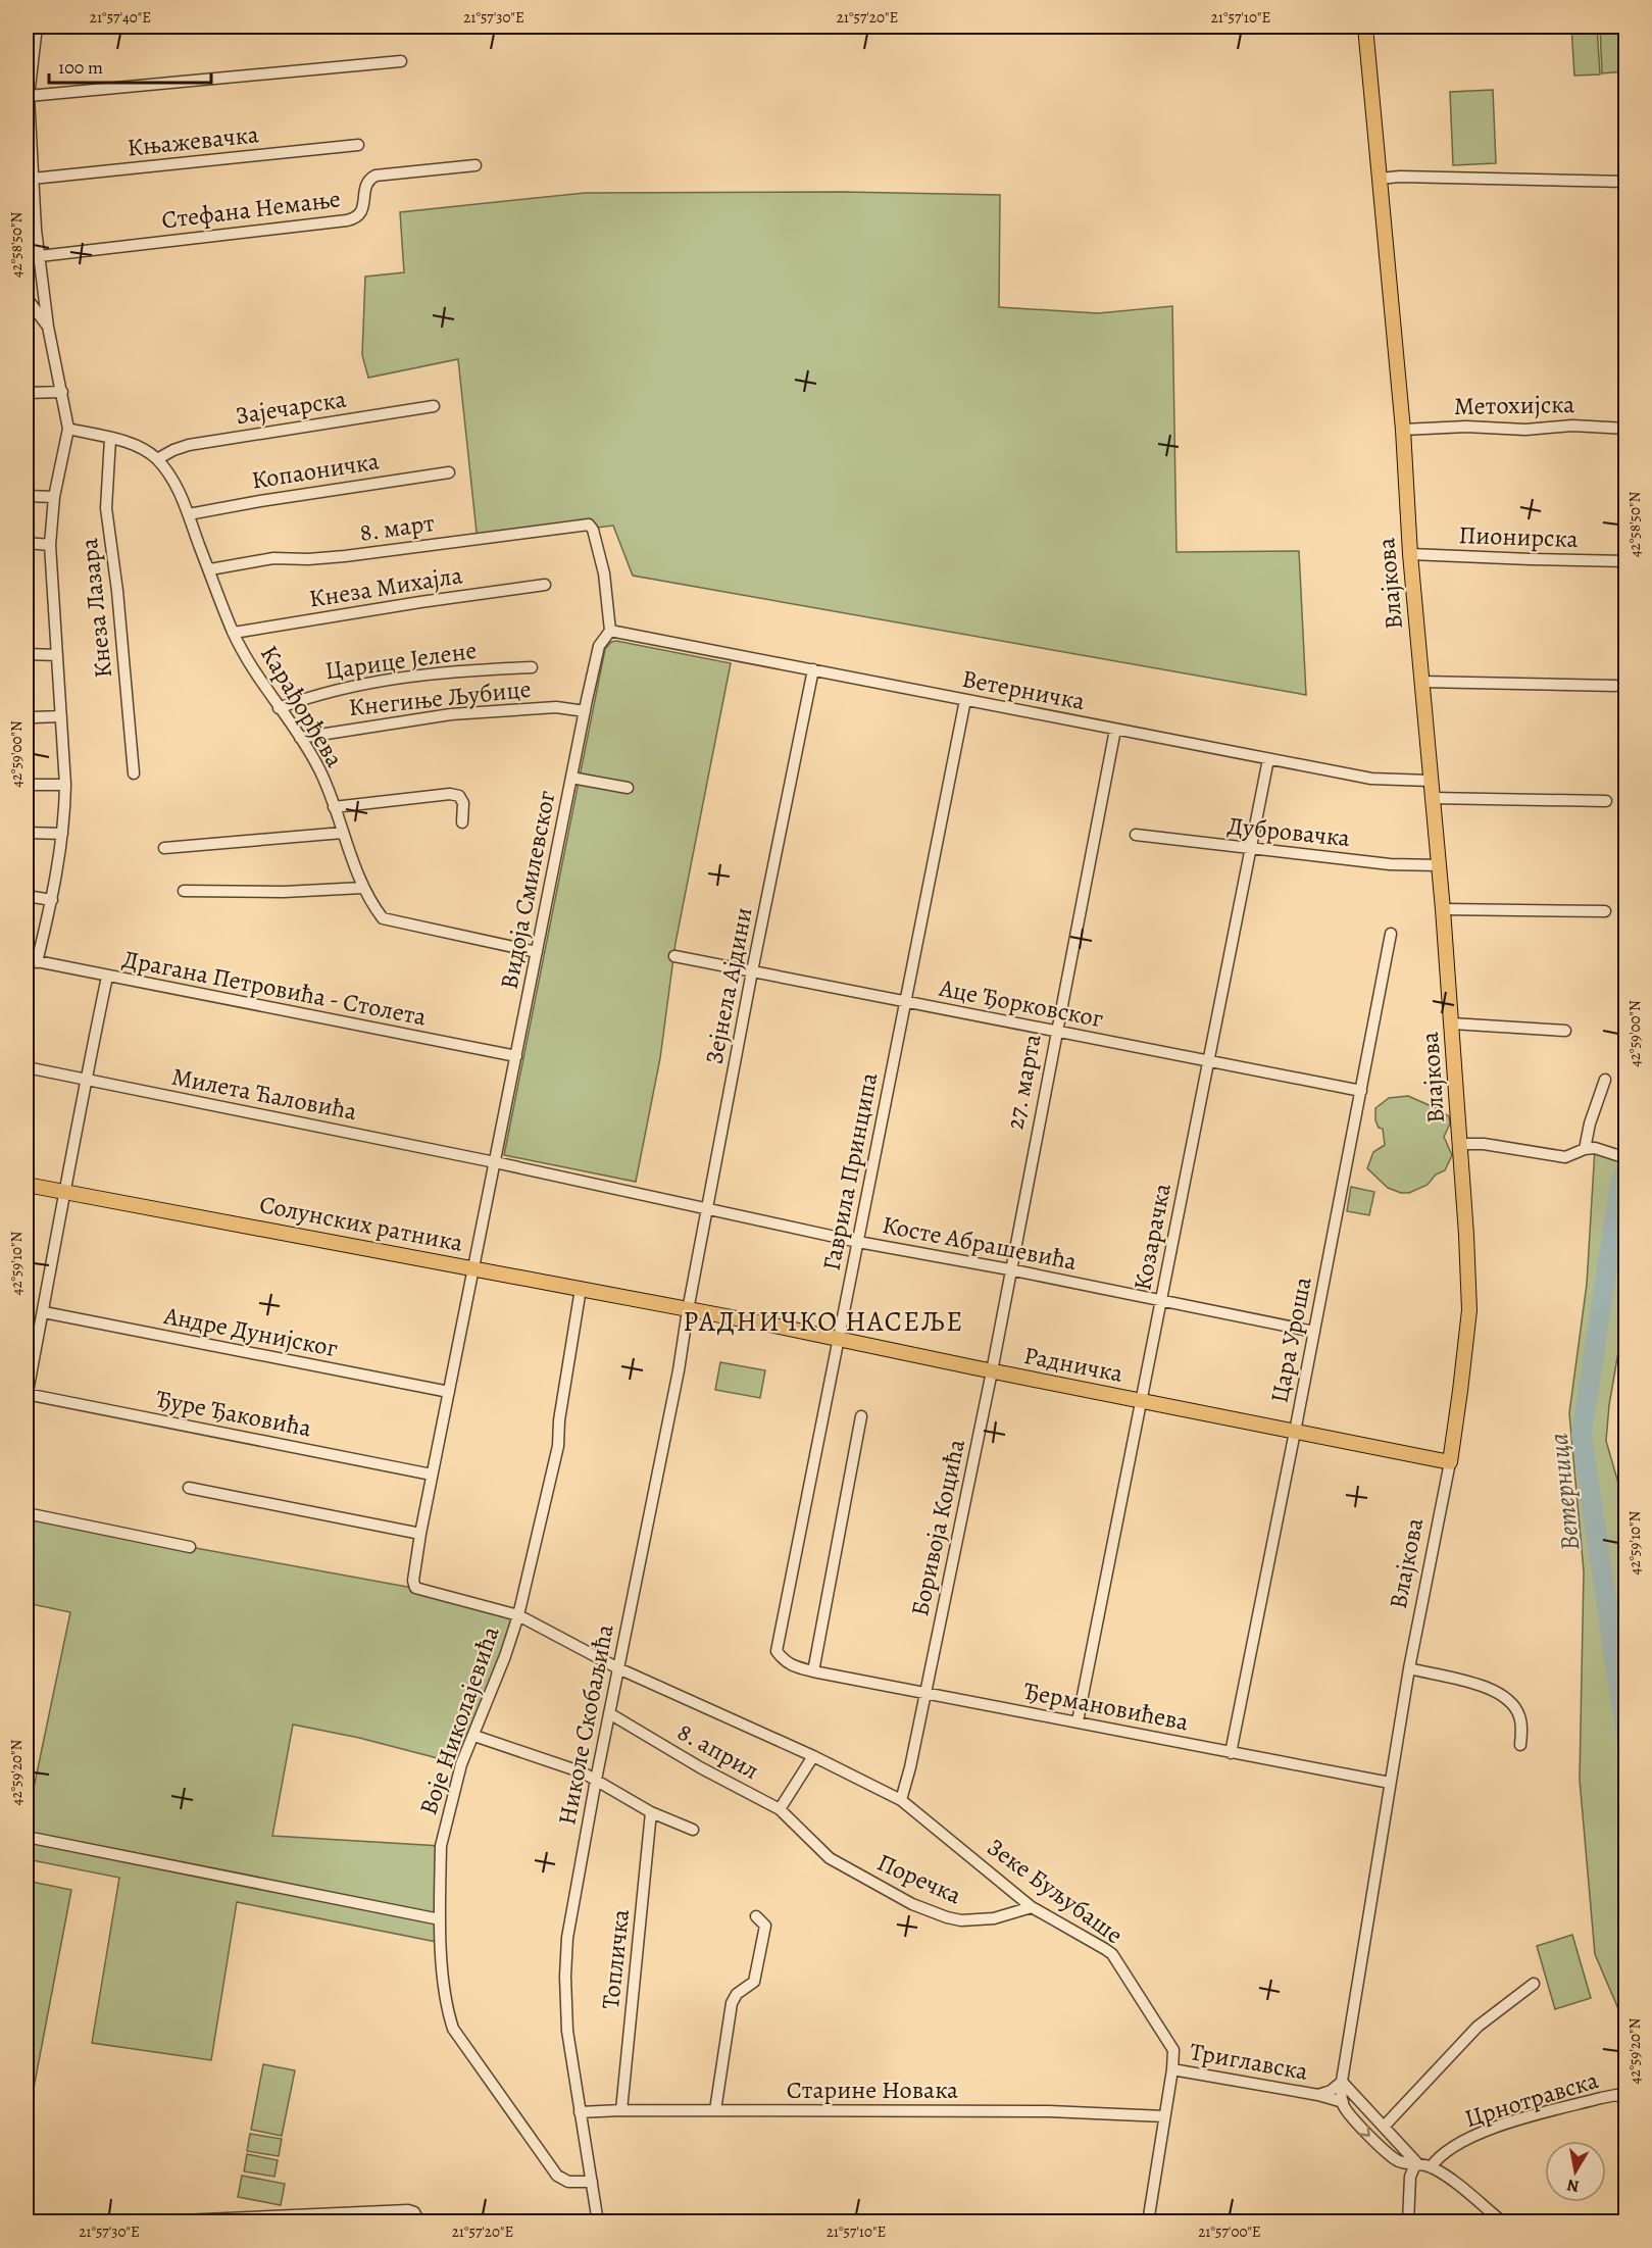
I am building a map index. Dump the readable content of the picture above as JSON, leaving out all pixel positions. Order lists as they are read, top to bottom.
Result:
{
  "streets": {
    "main road": ["Влајкова", "Солунских ратника", "Радничка"],
    "street": [
      "Књажевачка",
      "Стефана Немање",
      "Метохијска",
      "Зајечарска",
      "Копаоничка",
      "8. март",
      "Пионирска",
      "Кнеза Михајла",
      "Кнеза Лазара",
      "Царице Јелене",
      "Ветерничка",
      "Кнегиње Љубице",
      "Карађорђева",
      "Дубровачка",
      "Видоја Смилевског",
      "Зејнела Ајдини",
      "Драгана Петровића - Столета",
      "Аце Ђорковског",
      "27. марта",
      "Милета Ћаловића",
      "Гаврила Принципа",
      "Козарачка",
      "Косте Абрашевића",
      "Андре Дунијског",
      "Цара Уроша",
      "Ђуре Ђаковића",
      "Боривоја Коцића",
      "Ђермановићева",
      "Воје Николајевића",
      "Николе Скобаљића",
      "8. април",
      "Поречка",
      "Зеке Буљубаше",
      "Топличка",
      "Триглавска",
      "Старине Новака",
      "Црнотравска"
    ]
  },
  "crossings": [
    ["Метохијска", "Влајкова"],
    ["Зајечарска", "Карађорђева"],
    ["Копаоничка", "Карађорђева"],
    ["8. март", "Ветерничка"],
    ["8. март", "Карађорђева"],
    ["8. март", "Видоја Смилевског"],
    ["Пионирска", "Влајкова"],
    ["Влајкова", "Ветерничка"],
    ["Влајкова", "Дубровачка"],
    ["Влајкова", "Радничка"],
    ["Влајкова", "Ђермановићева"],
    ["Влајкова", "Триглавска"],
    ["Кнеза Михајла", "Карађорђева"],
    ["Кнеза Лазара", "Карађорђева"],
    ["Царице Јелене", "Карађорђева"],
    ["Ветерничка", "Видоја Смилевског"],
    ["Ветерничка", "Зејнела Ајдини"],
    ["Ветерничка", "27. марта"],
    ["Ветерничка", "Гаврила Принципа"],
    ["Ветерничка", "Козарачка"],
    ["Кнегиње Љубице", "Карађорђева"],
    ["Кнегиње Љубице", "Видоја Смилевског"],
    ["Карађорђева", "Видоја Смилевског"],
    ["Дубровачка", "Козарачка"],
    ["Видоја Смилевског", "Драгана Петровића - Столета"],
    ["Видоја Смилевског", "Милета Ћаловића"],
    ["Видоја Смилевског", "Солунских ратника"],
    ["Видоја Смилевског", "Косте Абрашевића"],
    ["Зејнела Ајдини", "Аце Ђорковског"],
    ["Зејнела Ајдини", "Солунских ратника"],
    ["Зејнела Ајдини", "Косте Абрашевића"],
    ["Зејнела Ајдини", "Радничка"],
    ["Зејнела Ајдини", "Николе Скобаљића"],
    ["Аце Ђорковског", "27. марта"],
    ["Аце Ђорковског", "Гаврила Принципа"],
    ["Аце Ђорковског", "Козарачка"],
    ["Аце Ђорковског", "Цара Уроша"],
    ["27. марта", "Косте Абрашевића"],
    ["27. марта", "Радничка"],
    ["27. марта", "Боривоја Коцића"],
    ["Милета Ћаловића", "Косте Абрашевића"],
    ["Гаврила Принципа", "Косте Абрашевића"],
    ["Гаврила Принципа", "Радничка"],
    ["Гаврила Принципа", "Ђермановићева"],
    ["Солунских ратника", "Радничка"],
    ["Солунских ратника", "Воје Николајевића"],
    ["Солунских ратника", "Николе Скобаљића"],
    ["Козарачка", "Косте Абрашевића"],
    ["Козарачка", "Радничка"],
    ["Козарачка", "Ђермановићева"],
    ["Косте Абрашевића", "Цара Уроша"],
    ["Цара Уроша", "Радничка"],
    ["Цара Уроша", "Ђермановићева"],
    ["Радничка", "Боривоја Коцића"],
    ["Радничка", "Николе Скобаљића"],
    ["Боривоја Коцића", "Ђермановићева"],
    ["Воје Николајевића", "Николе Скобаљића"],
    ["Воје Николајевића", "Зеке Буљубаше"],
    ["Николе Скобаљића", "8. април"],
    ["Николе Скобаљића", "Зеке Буљубаше"],
    ["Николе Скобаљића", "Старине Новака"],
    ["8. април", "Поречка"],
    ["Поречка", "Зеке Буљубаше"],
    ["Зеке Буљубаше", "Триглавска"],
    ["Зеке Буљубаше", "Старине Новака"],
    ["Топличка", "Старине Новака"]
  ],
  "districts": ["РАДНИЧКО НАСЕЉЕ"],
  "water": ["Ветерница"],
  "scale_bar": "100 m",
  "north": "bottom",
  "coordinates": [
    "21°57'40\"E",
    "21°57'30\"E",
    "21°57'20\"E",
    "21°57'10\"E",
    "42°58'50\"N",
    "42°59'00\"N",
    "42°59'10\"N",
    "42°59'20\"N",
    "21°57'00\"E"
  ]
}
